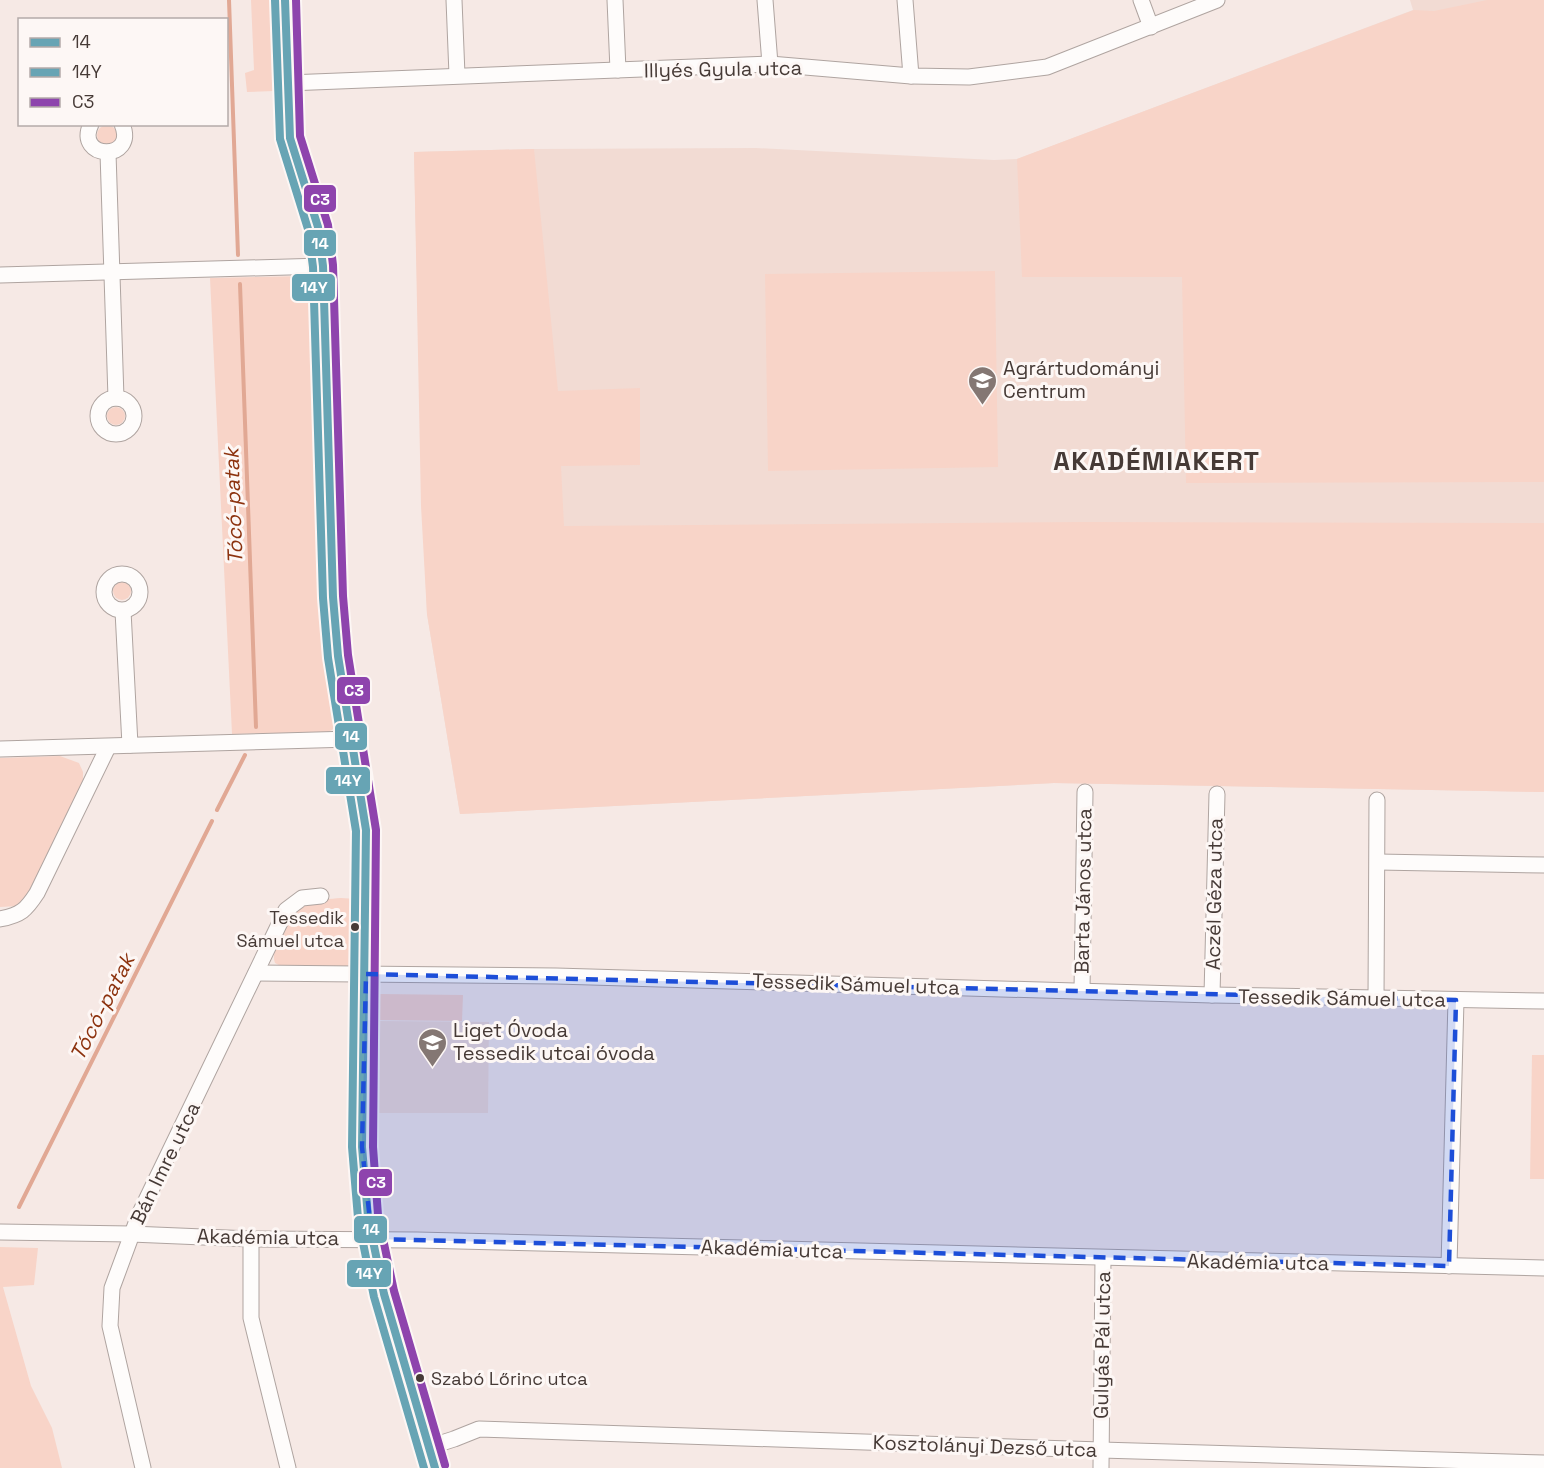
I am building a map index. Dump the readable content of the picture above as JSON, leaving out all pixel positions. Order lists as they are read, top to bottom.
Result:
{
  "streets": {
    "street": [
      "Illyés Gyula utca",
      "Barta János utca",
      "Aczél Géza utca",
      "Tessedik Sámuel utca",
      "Bán Imre utca",
      "Akadémia utca",
      "Gulyás Pál utca",
      "Kosztolányi Dezső utca"
    ]
  },
  "crossings": [
    ["Barta János utca", "Tessedik Sámuel utca"],
    ["Aczél Géza utca", "Tessedik Sámuel utca"],
    ["Tessedik Sámuel utca", "Bán Imre utca"],
    ["Tessedik Sámuel utca", "Akadémia utca"],
    ["Bán Imre utca", "Akadémia utca"],
    ["Akadémia utca", "Gulyás Pál utca"],
    ["Gulyás Pál utca", "Kosztolányi Dezső utca"]
  ],
  "districts": ["AKADÉMIAKERT"],
  "water": ["Tócó-patak"],
  "places": {
    "school or university": ["Agrártudományi Centrum", "Liget Óvoda Tessedik utcai óvoda"],
    "other": ["Tessedik Sámuel utca", "Szabó Lőrinc utca"]
  },
  "lines": ["transit line 14", "transit line 14Y", "transit line C3"],
  "legend": ["14", "14Y", "C3"]
}
